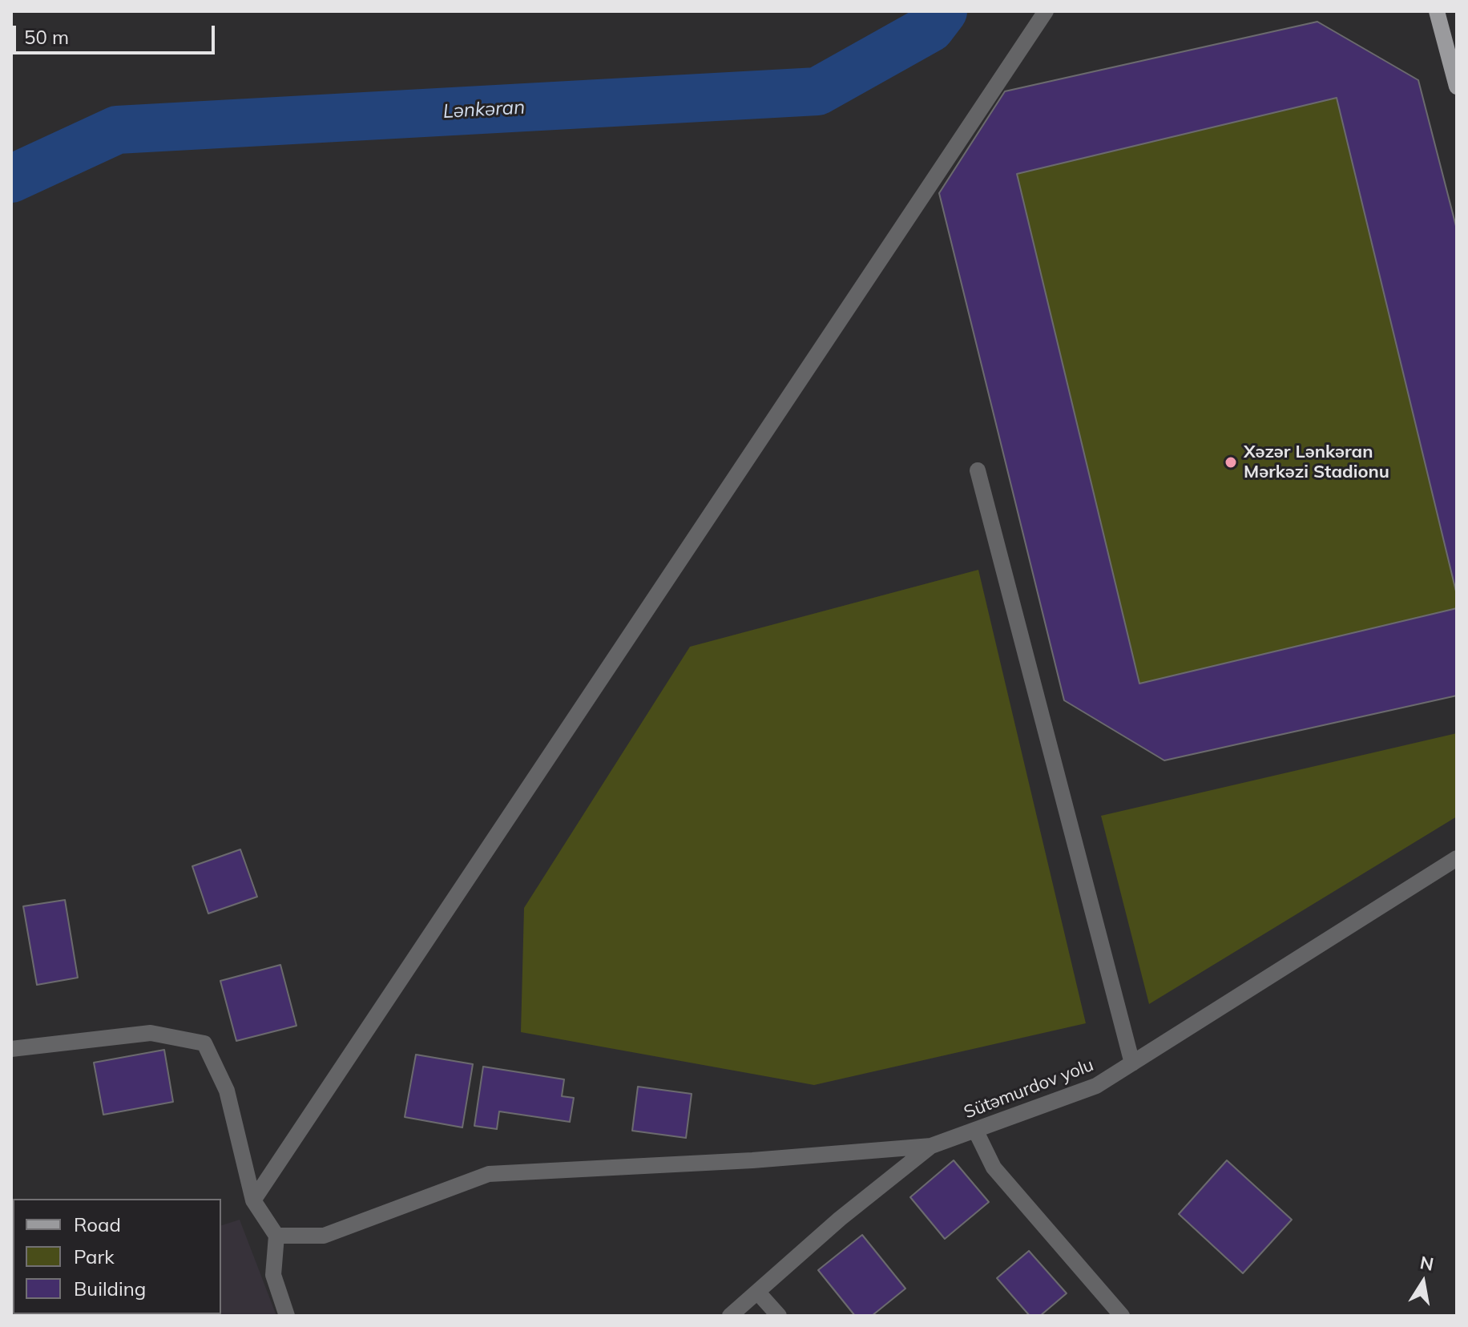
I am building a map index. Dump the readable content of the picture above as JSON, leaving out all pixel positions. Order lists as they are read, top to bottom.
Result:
{
  "streets": {
    "street": ["Sütəmurdov yolu"]
  },
  "water": ["Lənkəran"],
  "places": ["Xəzər Lənkəran Mərkəzi Stadionu"],
  "legend": ["Road", "Park", "Building"],
  "scale_bar": "50 m",
  "north": "top"
}
